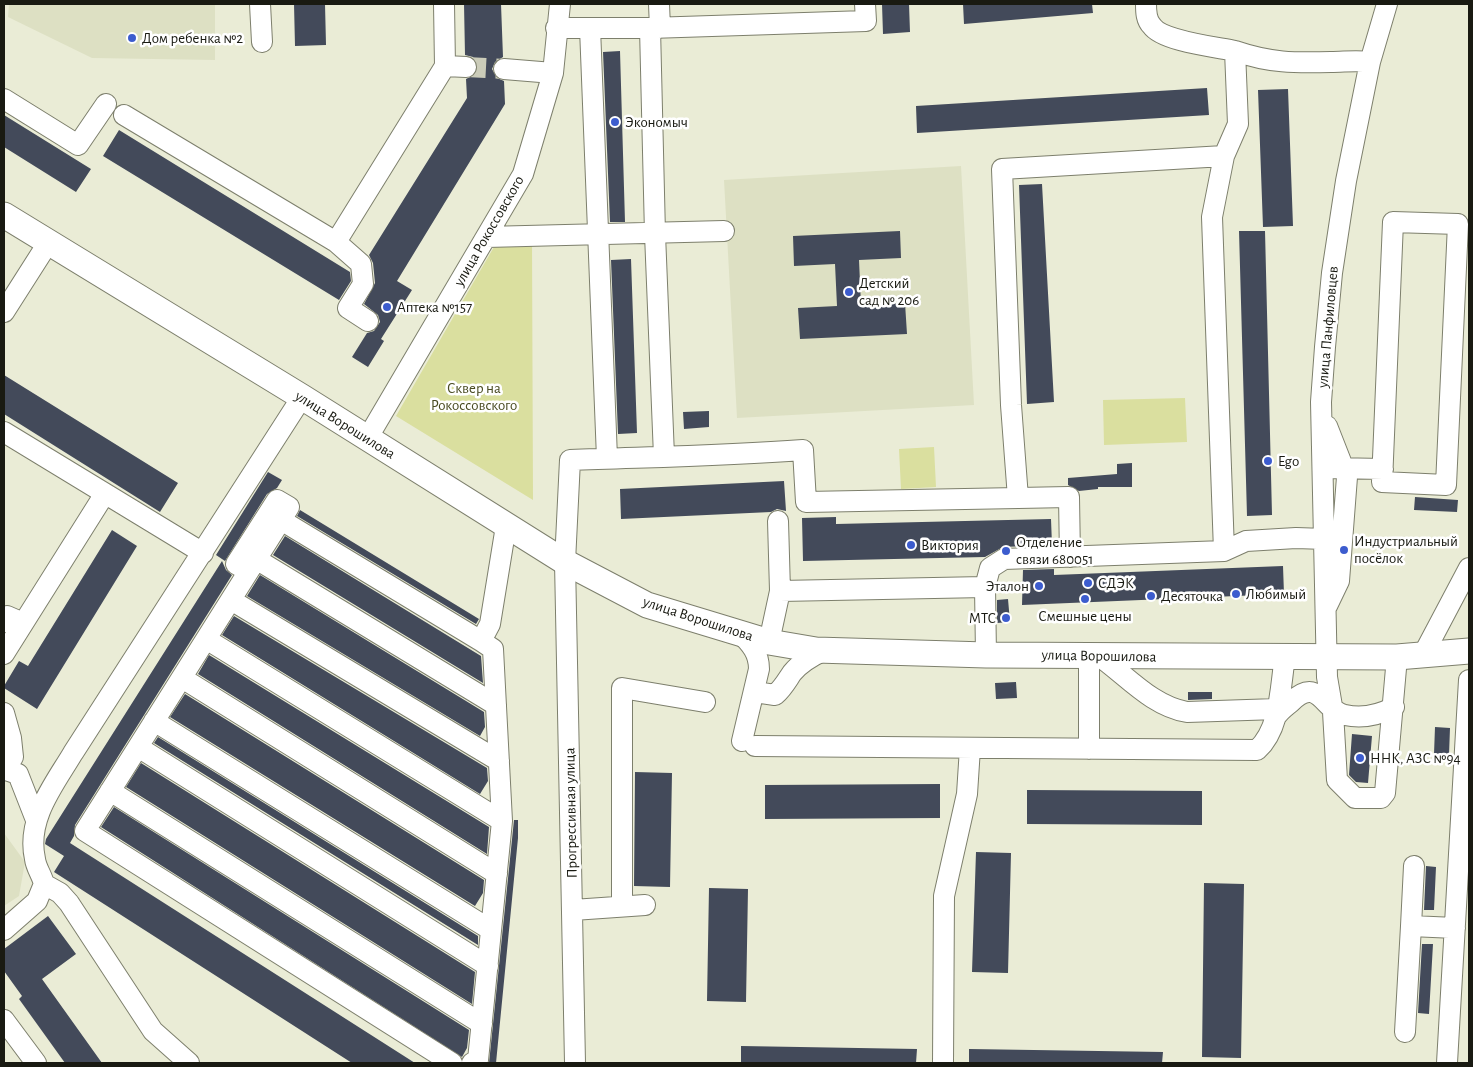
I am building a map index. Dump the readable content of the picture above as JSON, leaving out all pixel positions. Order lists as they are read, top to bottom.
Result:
{
  "streets": {
    "main road": ["улица Ворошилова"],
    "street": ["улица Рокоссовского", "улица Панфиловцев", "Прогрессивная улица"]
  },
  "crossings": [
    ["улица Рокоссовского", "улица Ворошилова"],
    ["улица Панфиловцев", "улица Ворошилова"],
    ["улица Ворошилова", "Прогрессивная улица"]
  ],
  "parks": ["Сквер на Рокоссовского"],
  "places": [
    "Дом ребенка №2",
    "Экономыч",
    "Детский сад № 206",
    "Аптека №157",
    "Ego",
    "Виктория",
    "Индустриальный посёлок",
    "Отделение связи 680051",
    "СДЭК",
    "Эталон",
    "Любимый",
    "Десяточка",
    "Смешные цены",
    "МТС",
    "ННК, АЗС №94"
  ]
}
